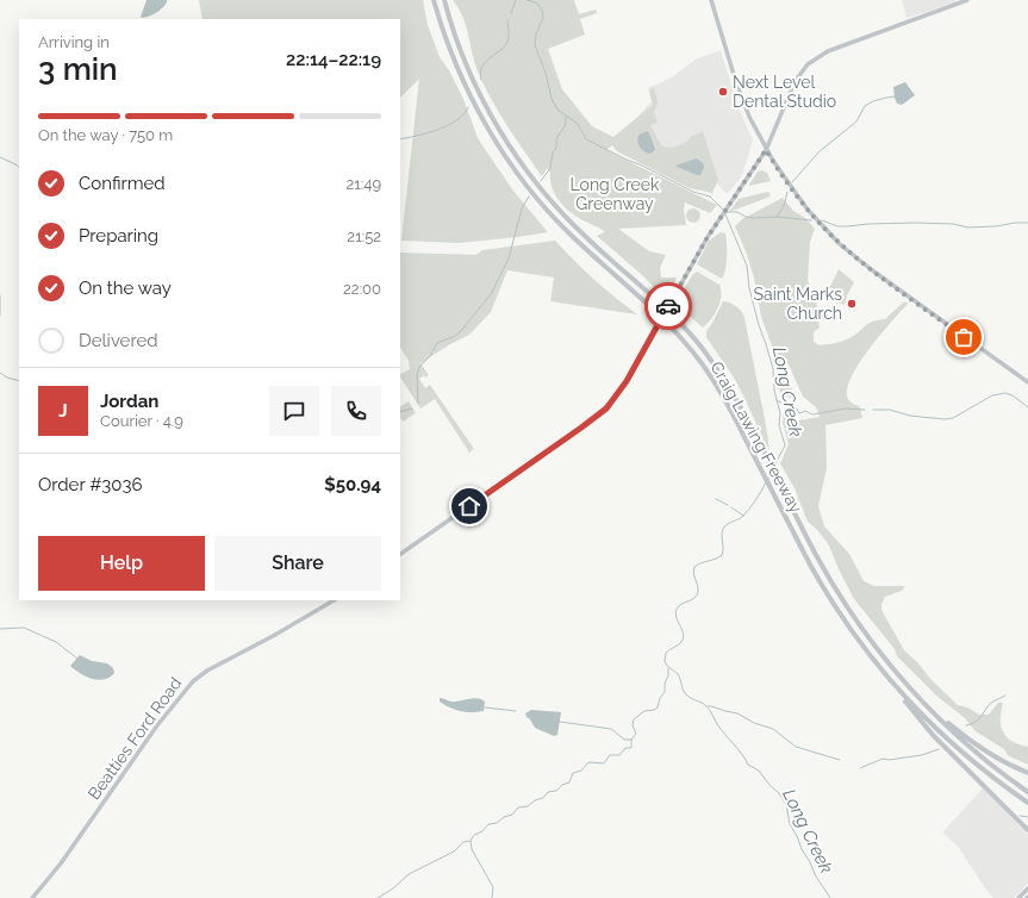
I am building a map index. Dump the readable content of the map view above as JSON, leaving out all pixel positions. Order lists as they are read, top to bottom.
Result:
{
  "streets": {
    "highway": ["Craig Lawing Freeway"],
    "main road": ["Beatties Ford Road"]
  },
  "water": ["Long Creek"],
  "parks": ["Long Creek Greenway"],
  "places": ["Next Level Dental Studio", "Saint Marks Church"],
  "page": {
    "heading": ["3 min", "Arriving in", "22:14–22:19"],
    "panel": [
      "Jordan",
      "Courier · 4.9",
      "Order #3036",
      "$50.94"
    ],
    "bar": "On the way · 750 m",
    "list": [
      ["Confirmed", "21:49"],
      ["Preparing", "21:52"],
      ["On the way", "22:00"],
      "Delivered"
    ],
    "round": "J",
    "buttons": ["Help", "Share"]
  }
}
